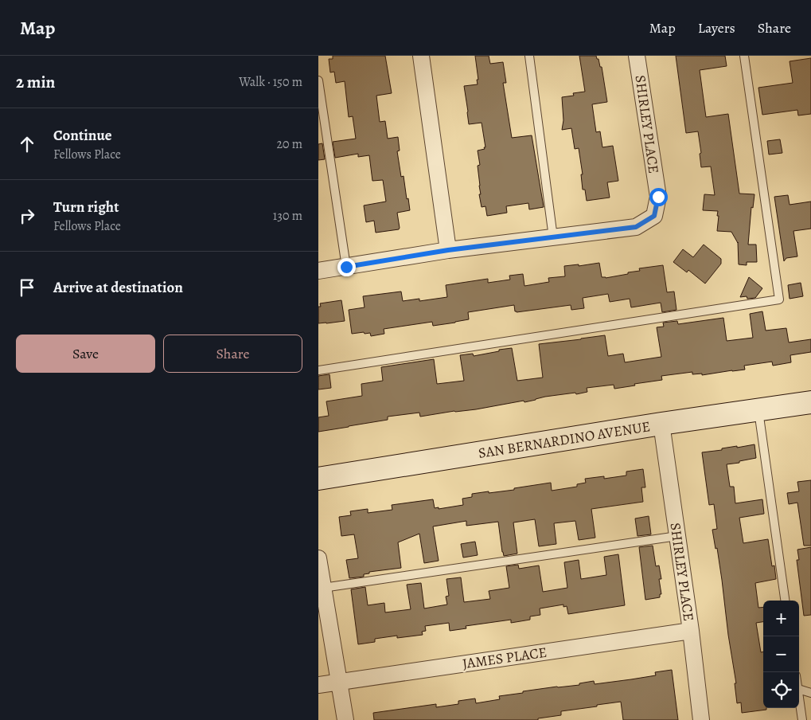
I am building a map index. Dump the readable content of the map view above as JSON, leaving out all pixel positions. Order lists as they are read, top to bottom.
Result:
{
  "streets": {
    "main road": ["SAN BERNARDINO AVENUE"],
    "street": ["SHIRLEY PLACE", "JAMES PLACE"]
  },
  "crossings": [
    ["SHIRLEY PLACE", "SAN BERNARDINO AVENUE"],
    ["SHIRLEY PLACE", "JAMES PLACE"]
  ],
  "page": {
    "header": "Map",
    "nav": ["Map", "Layers", "Share"],
    "heading": ["2 min", "Walk · 150 m"],
    "list": [
      ["Continue", "Fellows Place", "20 m"],
      ["Turn right", "Fellows Place", "130 m"],
      "Arrive at destination"
    ],
    "buttons": ["Save", "Share"],
    "map_buttons": ["+", "−"]
  }
}
